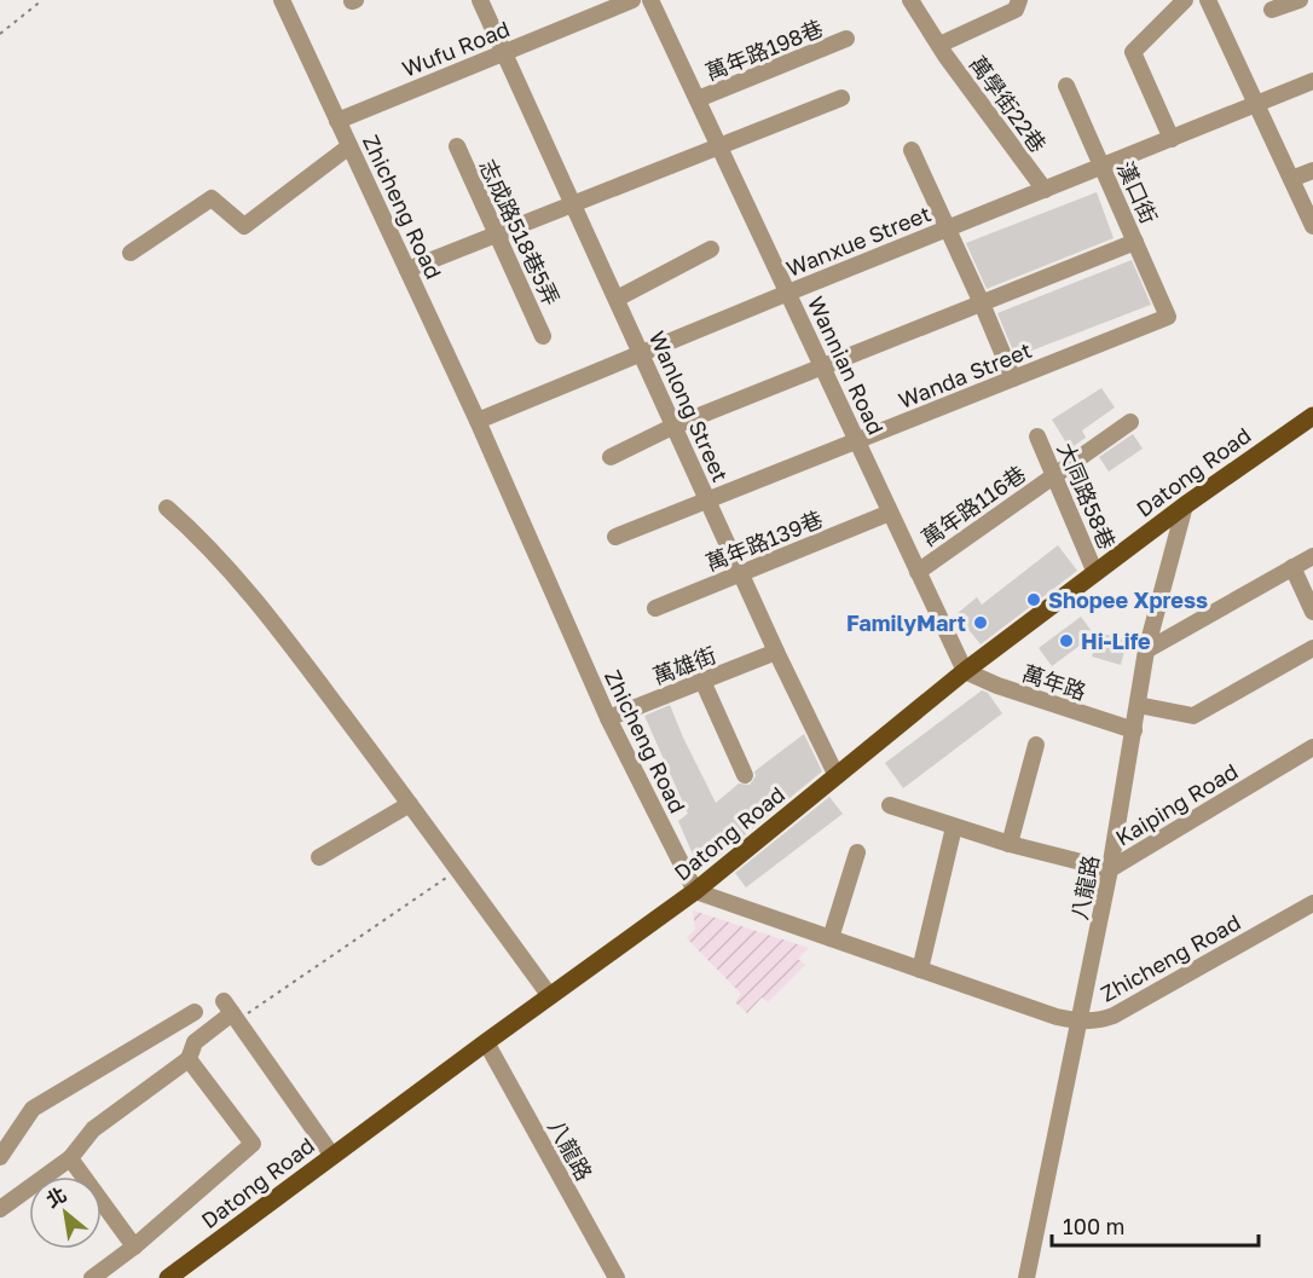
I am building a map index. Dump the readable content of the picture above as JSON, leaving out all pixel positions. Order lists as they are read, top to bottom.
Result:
{
  "streets": {
    "main road": ["Datong Road"],
    "street": [
      "Wufu Road",
      "萬年路198巷",
      "萬學街22巷",
      "漢口街",
      "Zhicheng Road",
      "志成路518巷5弄",
      "Wanxue Street",
      "Wannian Road",
      "Wanda Street",
      "Wanlong Street",
      "大同路58巷",
      "萬年路116巷",
      "萬年路139巷",
      "萬雄街",
      "萬年路",
      "Kaiping Road",
      "八龍路"
    ]
  },
  "crossings": [
    ["Wufu Road", "Zhicheng Road"],
    ["Wufu Road", "Wanlong Street"],
    ["萬年路198巷", "Wannian Road"],
    ["萬學街22巷", "Wanxue Street"],
    ["漢口街", "Wanxue Street"],
    ["漢口街", "Wanda Street"],
    ["Zhicheng Road", "Wanxue Street"],
    ["Zhicheng Road", "Datong Road"],
    ["Zhicheng Road", "萬雄街"],
    ["Zhicheng Road", "八龍路"],
    ["Wanxue Street", "Wannian Road"],
    ["Wanxue Street", "Wanlong Street"],
    ["Wannian Road", "Wanda Street"],
    ["Wannian Road", "Datong Road"],
    ["Wannian Road", "萬年路116巷"],
    ["Wannian Road", "萬年路139巷"],
    ["Wannian Road", "萬年路"],
    ["Wanda Street", "Wanlong Street"],
    ["Wanlong Street", "Datong Road"],
    ["Wanlong Street", "萬年路139巷"],
    ["Wanlong Street", "萬雄街"],
    ["Datong Road", "大同路58巷"],
    ["Datong Road", "萬年路"],
    ["Datong Road", "八龍路"],
    ["大同路58巷", "萬年路116巷"],
    ["萬年路", "八龍路"],
    ["Kaiping Road", "八龍路"]
  ],
  "places": ["Shopee Xpress", "FamilyMart", "Hi-Life"],
  "scale_bar": "100 m",
  "north": "top left"
}
